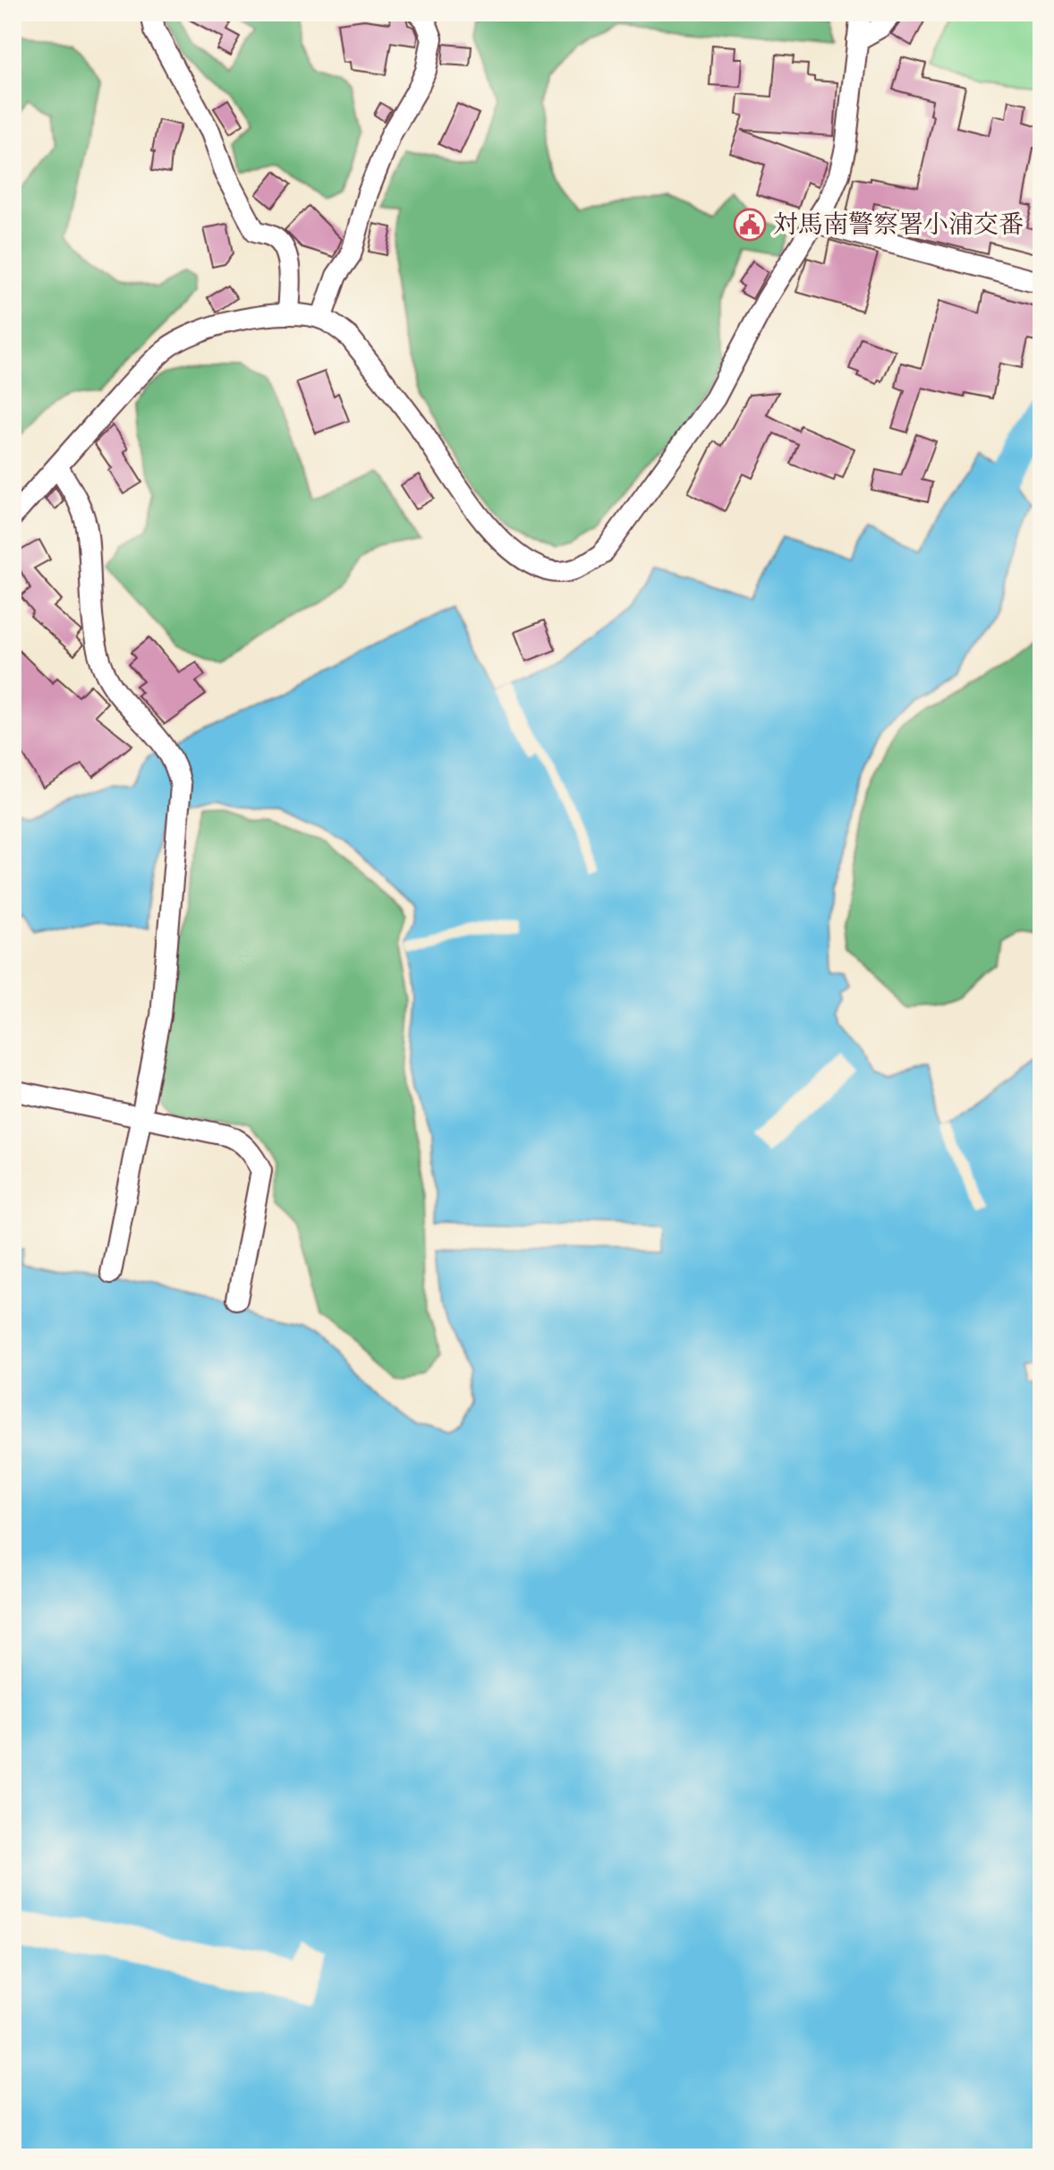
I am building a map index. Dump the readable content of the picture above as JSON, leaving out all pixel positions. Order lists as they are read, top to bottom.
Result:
{
  "places": {
    "public building": ["対馬南警察署小浦交番"]
  }
}
